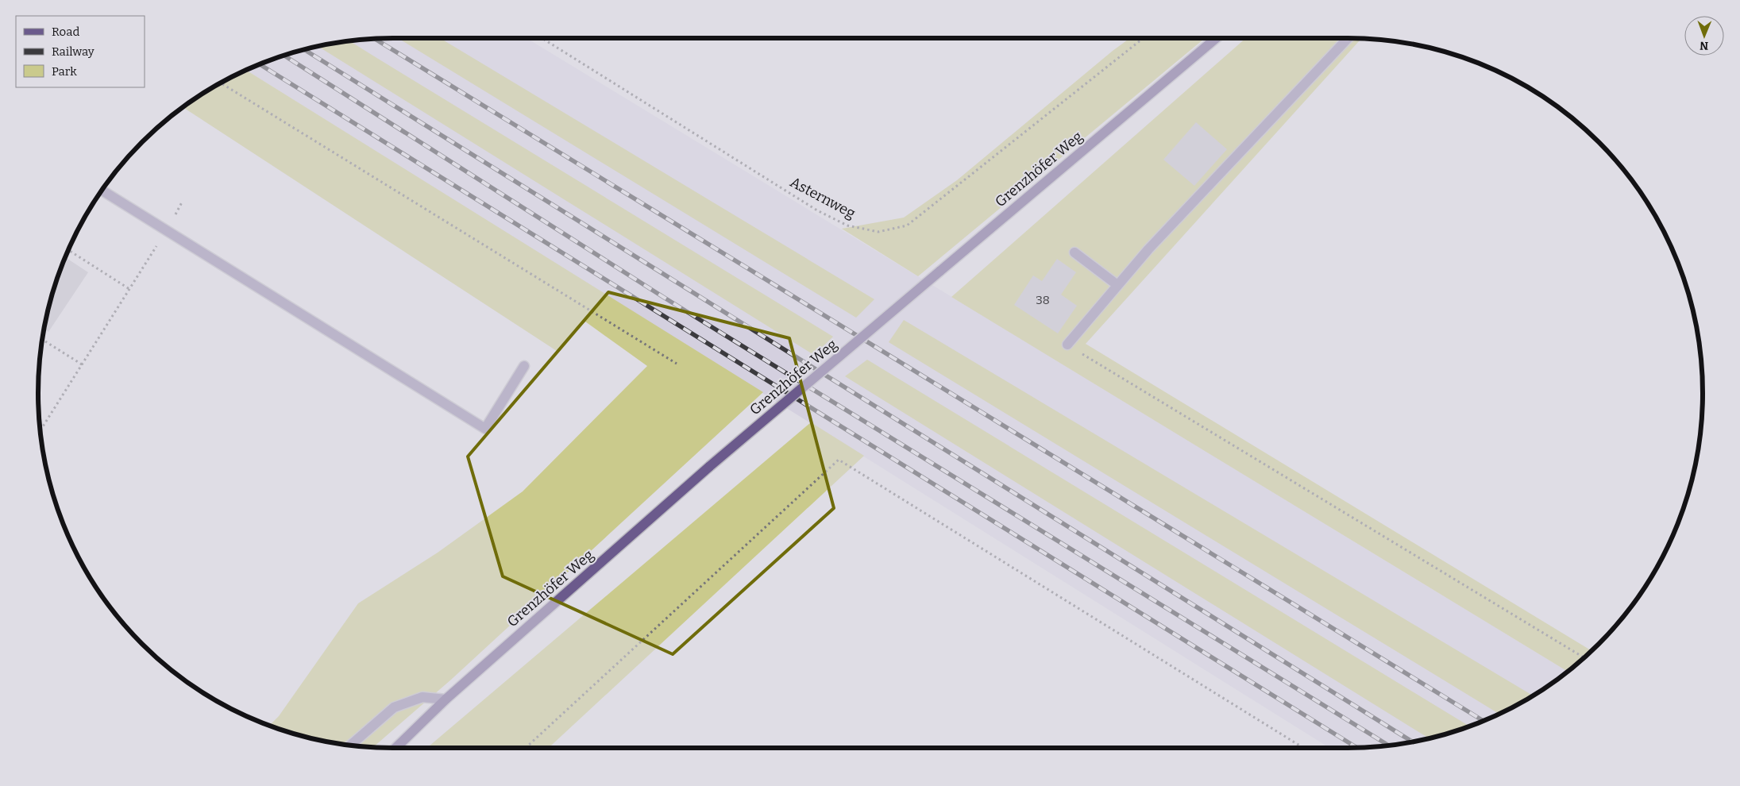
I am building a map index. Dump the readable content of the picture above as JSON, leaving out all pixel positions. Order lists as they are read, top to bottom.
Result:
{
  "streets": {
    "main road": ["Grenzhöfer Weg"],
    "path": ["Asternweg"]
  },
  "house_numbers": ["38"],
  "legend": ["Road", "Railway", "Park"],
  "north": "bottom"
}
